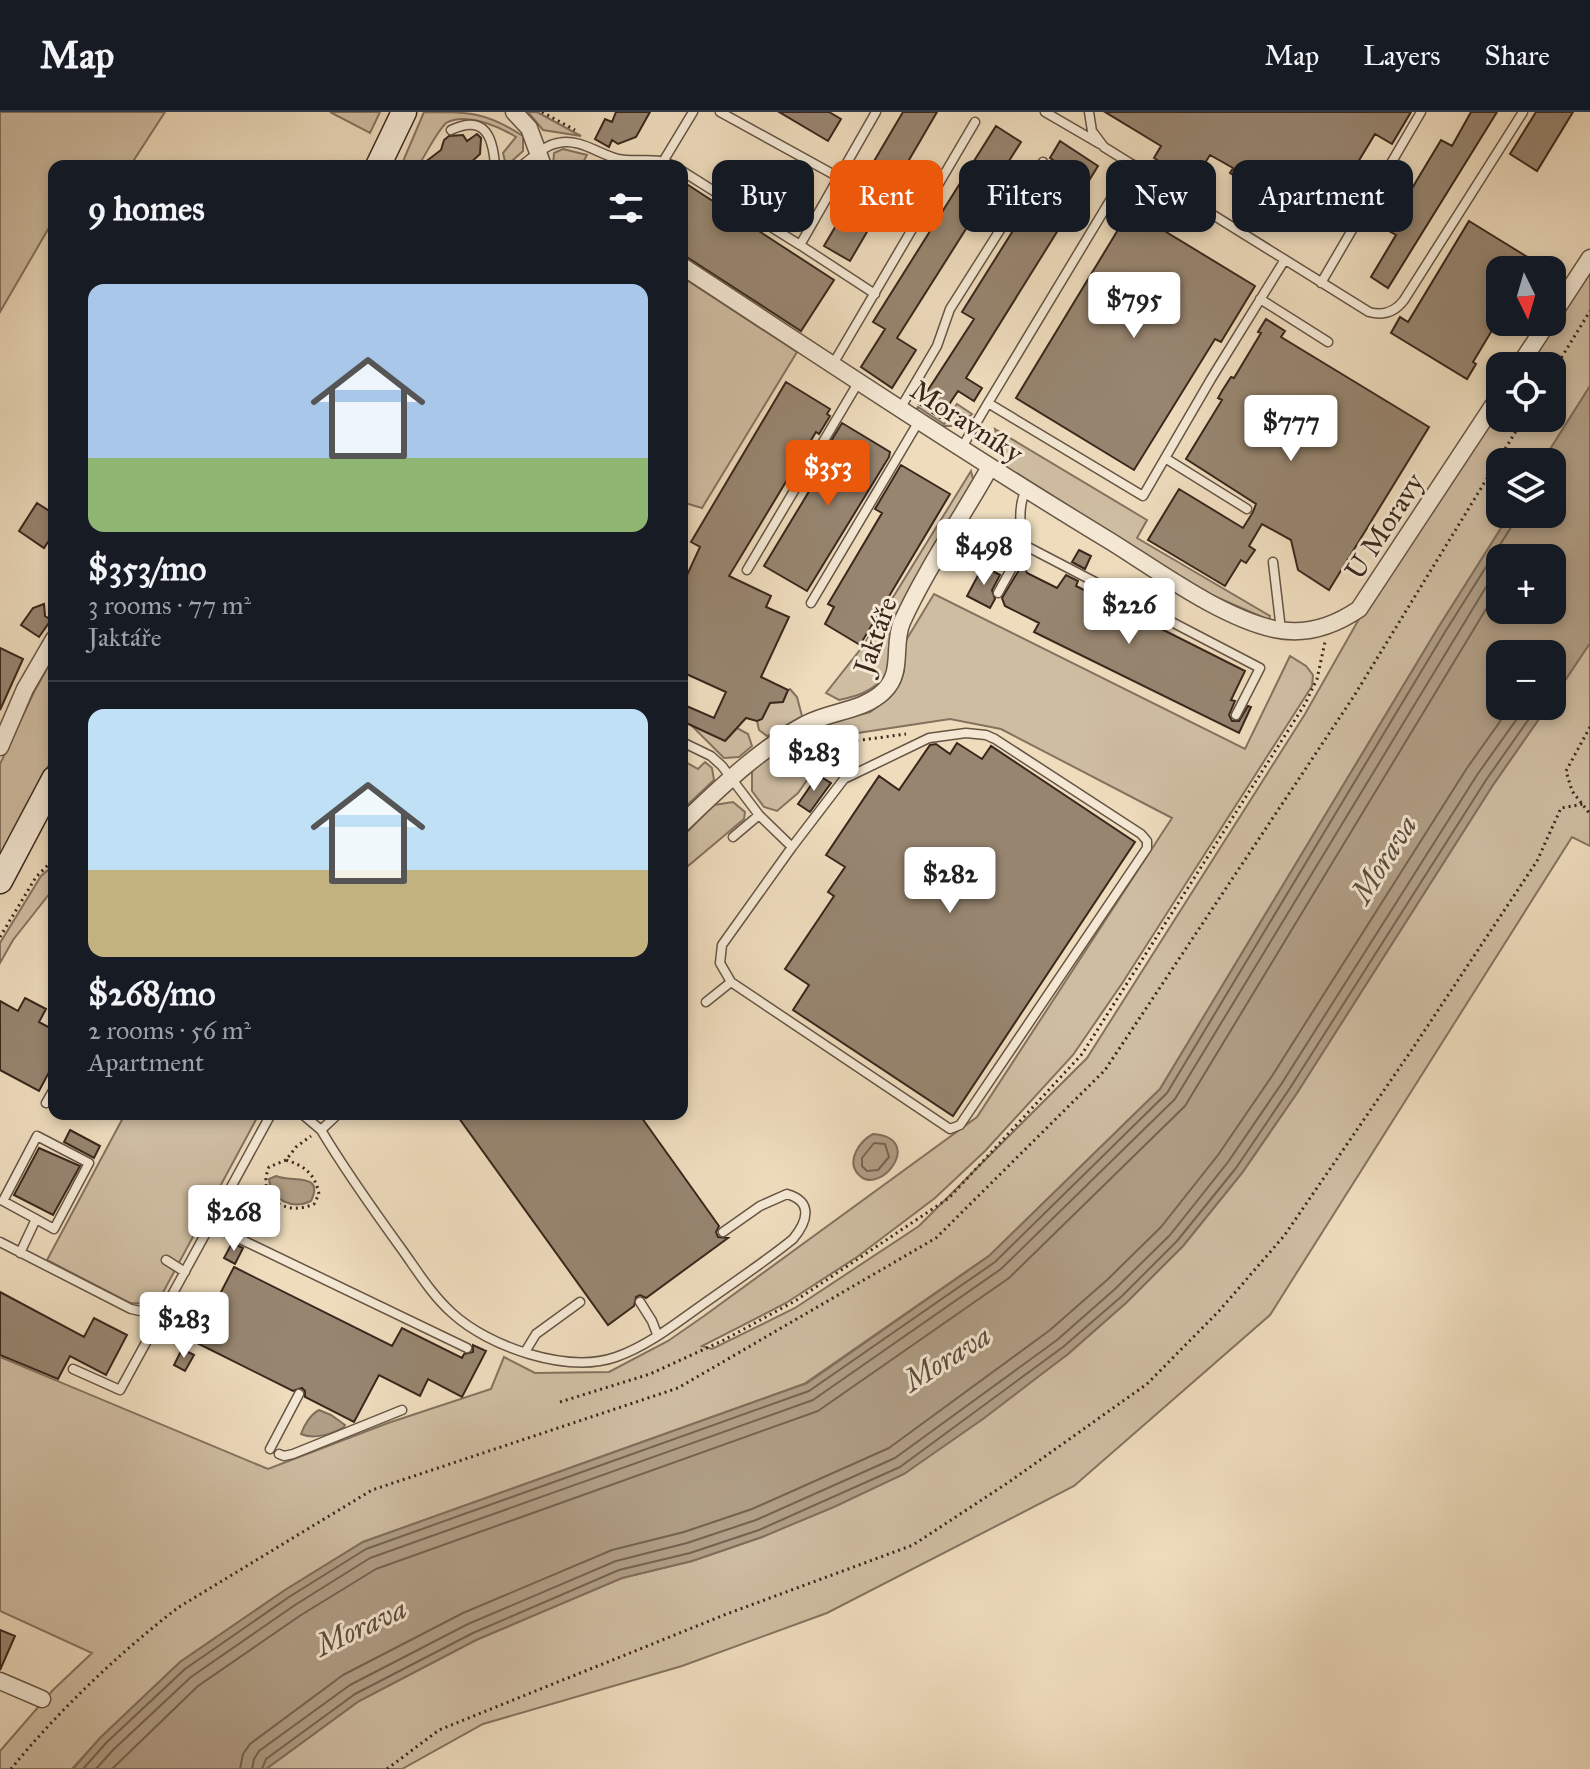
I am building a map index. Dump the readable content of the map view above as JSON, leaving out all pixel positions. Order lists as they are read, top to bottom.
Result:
{
  "streets": {
    "street": ["Moravníky", "U Moravy", "Jaktáře"]
  },
  "crossings": [
    ["Moravníky", "U Moravy"],
    ["Moravníky", "Jaktáře"]
  ],
  "water": ["Morava"],
  "north": "bottom",
  "page": {
    "header": "Map",
    "nav": ["Map", "Layers", "Share"],
    "chip": [
      "Buy",
      "Rent",
      "Filters",
      "New",
      "Apartment"
    ],
    "heading": "9 homes",
    "map_buttons": ["+", "−"],
    "list": [
      {
        "name": "$353/mo",
        "note": "3 rooms · 77 m² · Jaktáře"
      },
      {
        "name": "$268/mo",
        "note": "2 rooms · 56 m² · Apartment"
      }
    ],
    "price": [
      "$795",
      "$777",
      "$353",
      "$498",
      "$226",
      "$283",
      "$282",
      "$268",
      "$283"
    ]
  }
}
